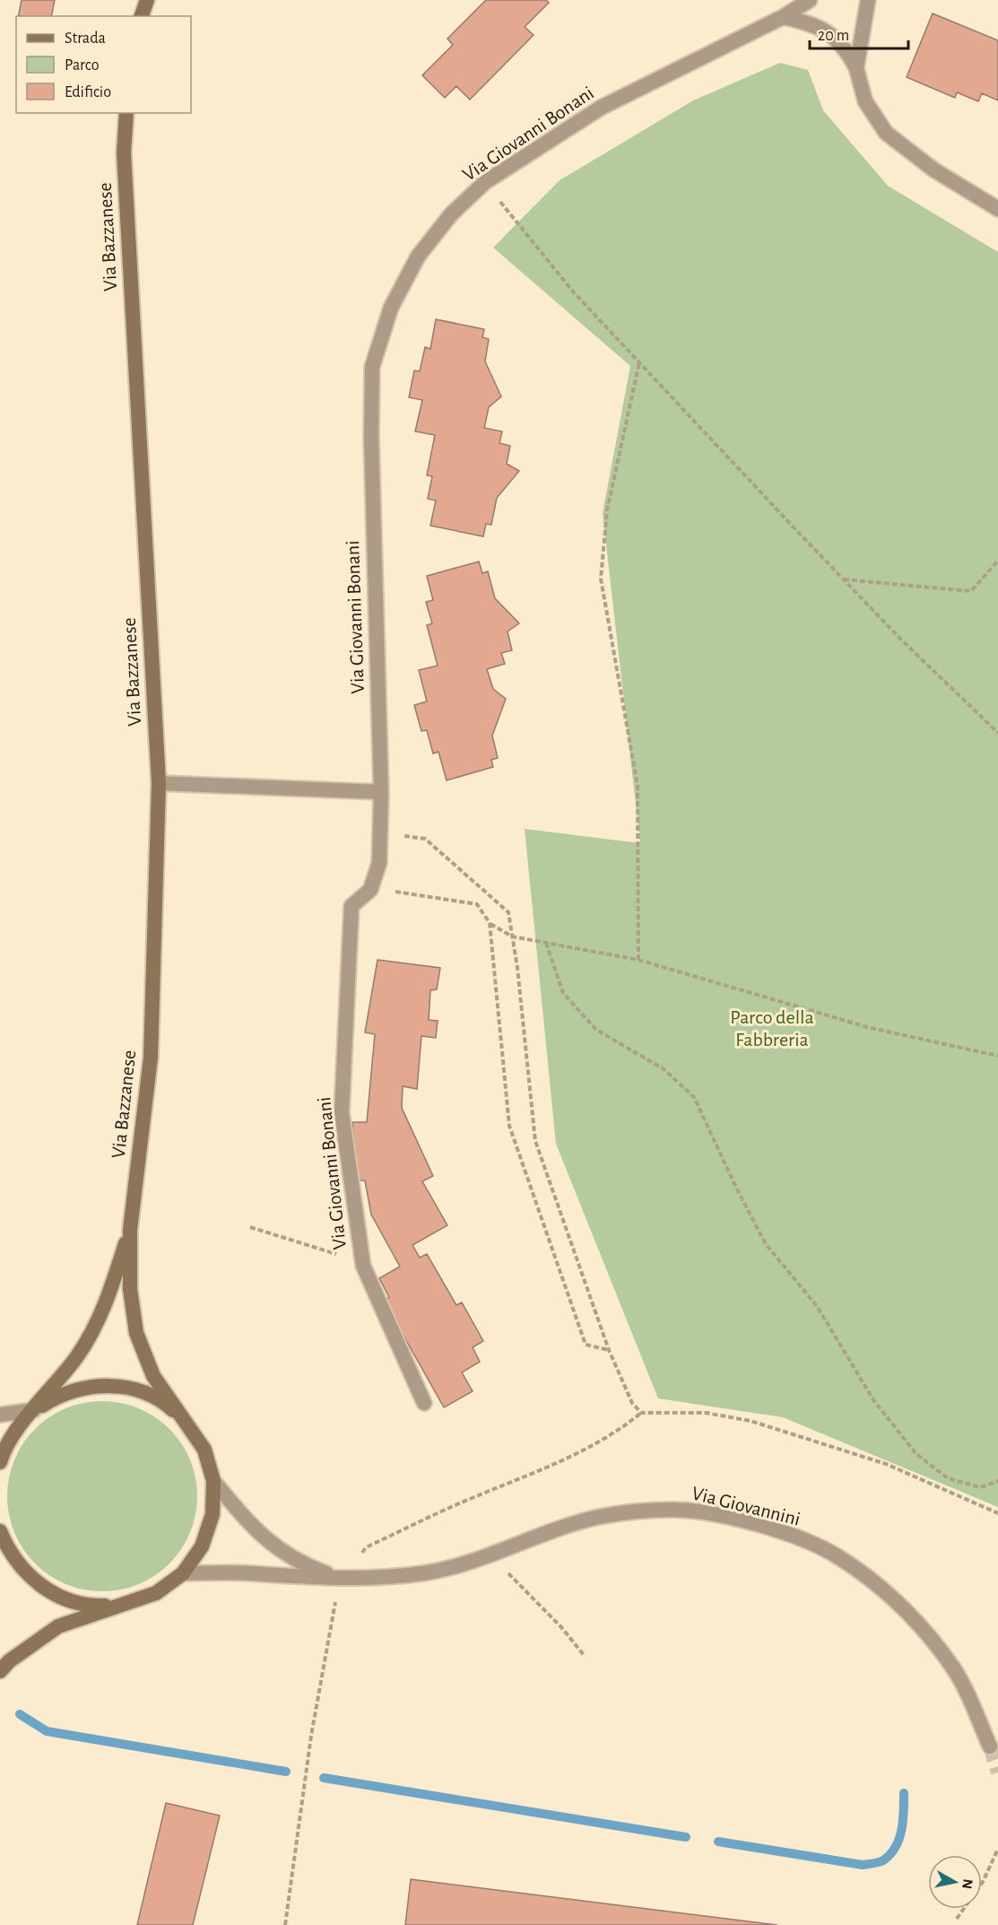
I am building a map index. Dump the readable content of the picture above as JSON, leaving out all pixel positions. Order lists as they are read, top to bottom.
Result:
{
  "streets": {
    "main road": ["Via Bazzanese"],
    "street": ["Via Giovanni Bonani", "Via Giovannini"]
  },
  "crossings": [
    ["Via Bazzanese", "Via Giovannini"]
  ],
  "parks": ["Parco della Fabbreria"],
  "legend": ["Strada", "Parco", "Edificio"],
  "scale_bar": "20 m",
  "north": "right"
}
